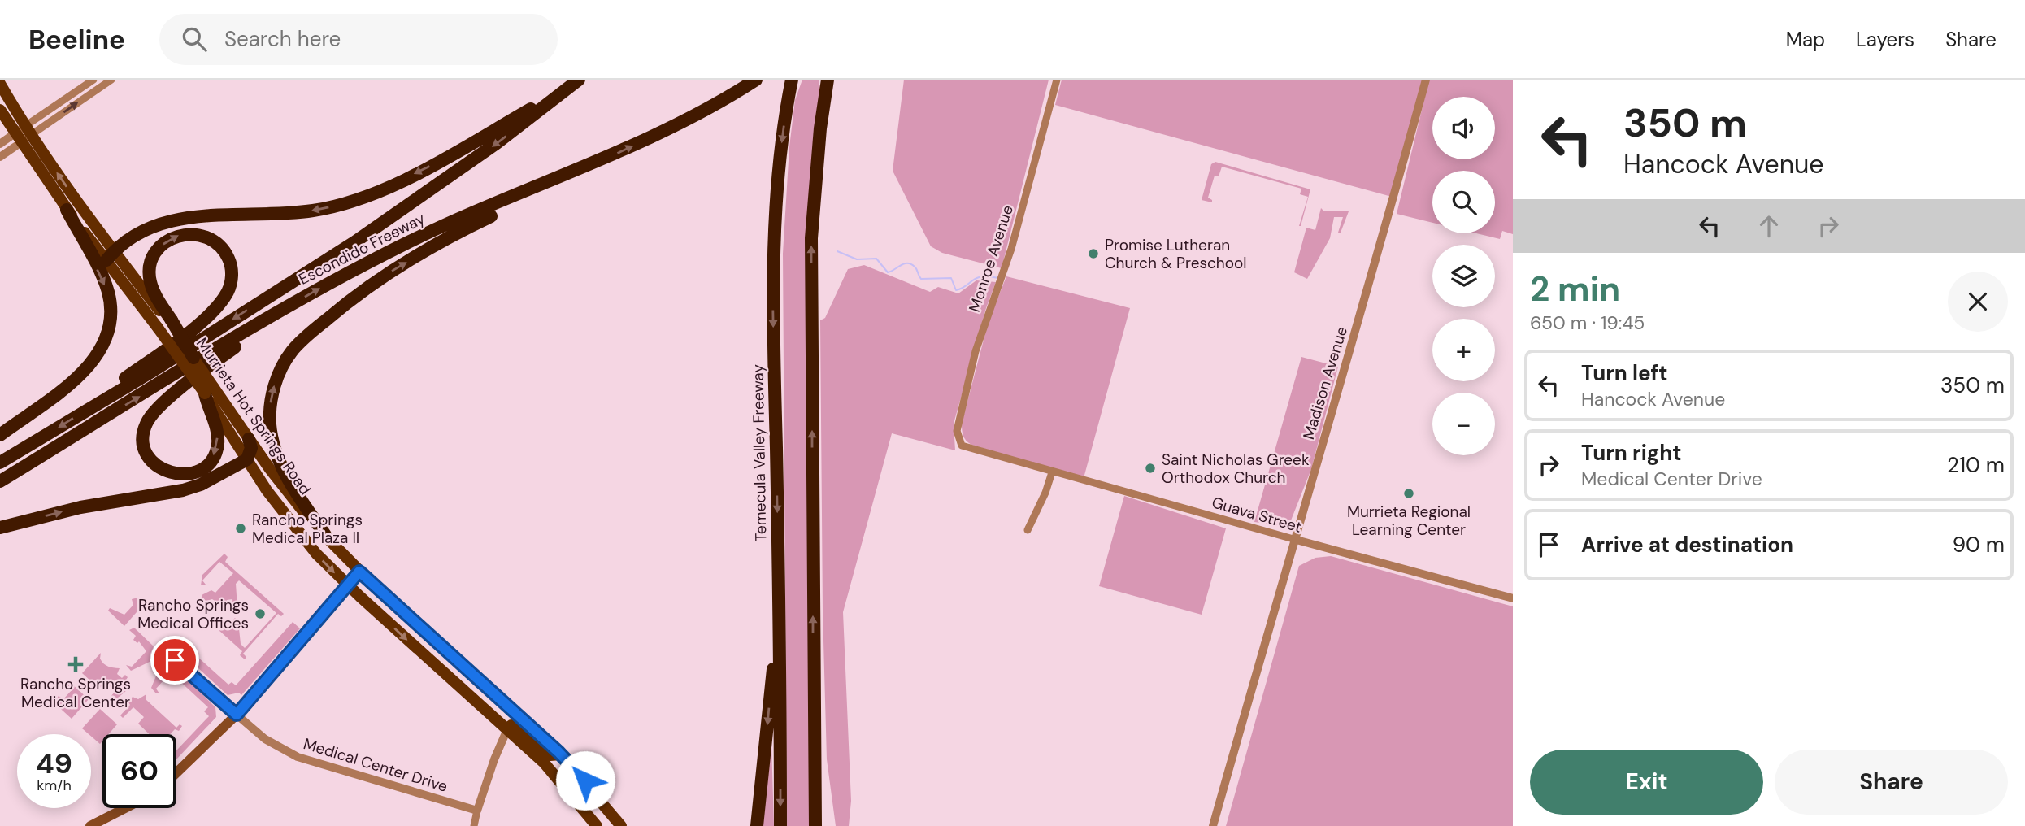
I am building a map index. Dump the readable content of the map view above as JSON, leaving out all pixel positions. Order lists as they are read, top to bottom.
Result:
{
  "streets": {
    "highway": ["Escondido Freeway", "Temecula Valley Freeway"],
    "main road": ["Murrieta Hot Springs Road"],
    "street": [
      "Monroe Avenue",
      "Madison Avenue",
      "Guava Street",
      "Medical Center Drive"
    ]
  },
  "crossings": [
    ["Monroe Avenue", "Guava Street"],
    ["Madison Avenue", "Guava Street"]
  ],
  "places": {
    "other": [
      "Promise Lutheran Church & Preschool",
      "Saint Nicholas Greek Orthodox Church",
      "Murrieta Regional Learning Center",
      "Rancho Springs Medical Plaza II",
      "Rancho Springs Medical Offices"
    ],
    "health": ["Rancho Springs Medical Center"]
  },
  "page": {
    "header": "Beeline",
    "search": "Search here",
    "nav": ["Map", "Layers", "Share"],
    "turn": ["350 m", "Hancock Avenue"],
    "map_buttons": ["+", "−"],
    "heading": ["2 min", "650 m · 19:45"],
    "list": [
      {
        "name": "Turn left",
        "note": "Hancock Avenue",
        "value": "350 m"
      },
      {
        "name": "Turn right",
        "note": "Medical Center Drive",
        "value": "210 m"
      },
      {
        "name": "Arrive at destination",
        "value": "90 m"
      }
    ],
    "speed": "49 km/h",
    "limit": "60",
    "buttons": ["Exit", "Share"]
  }
}
